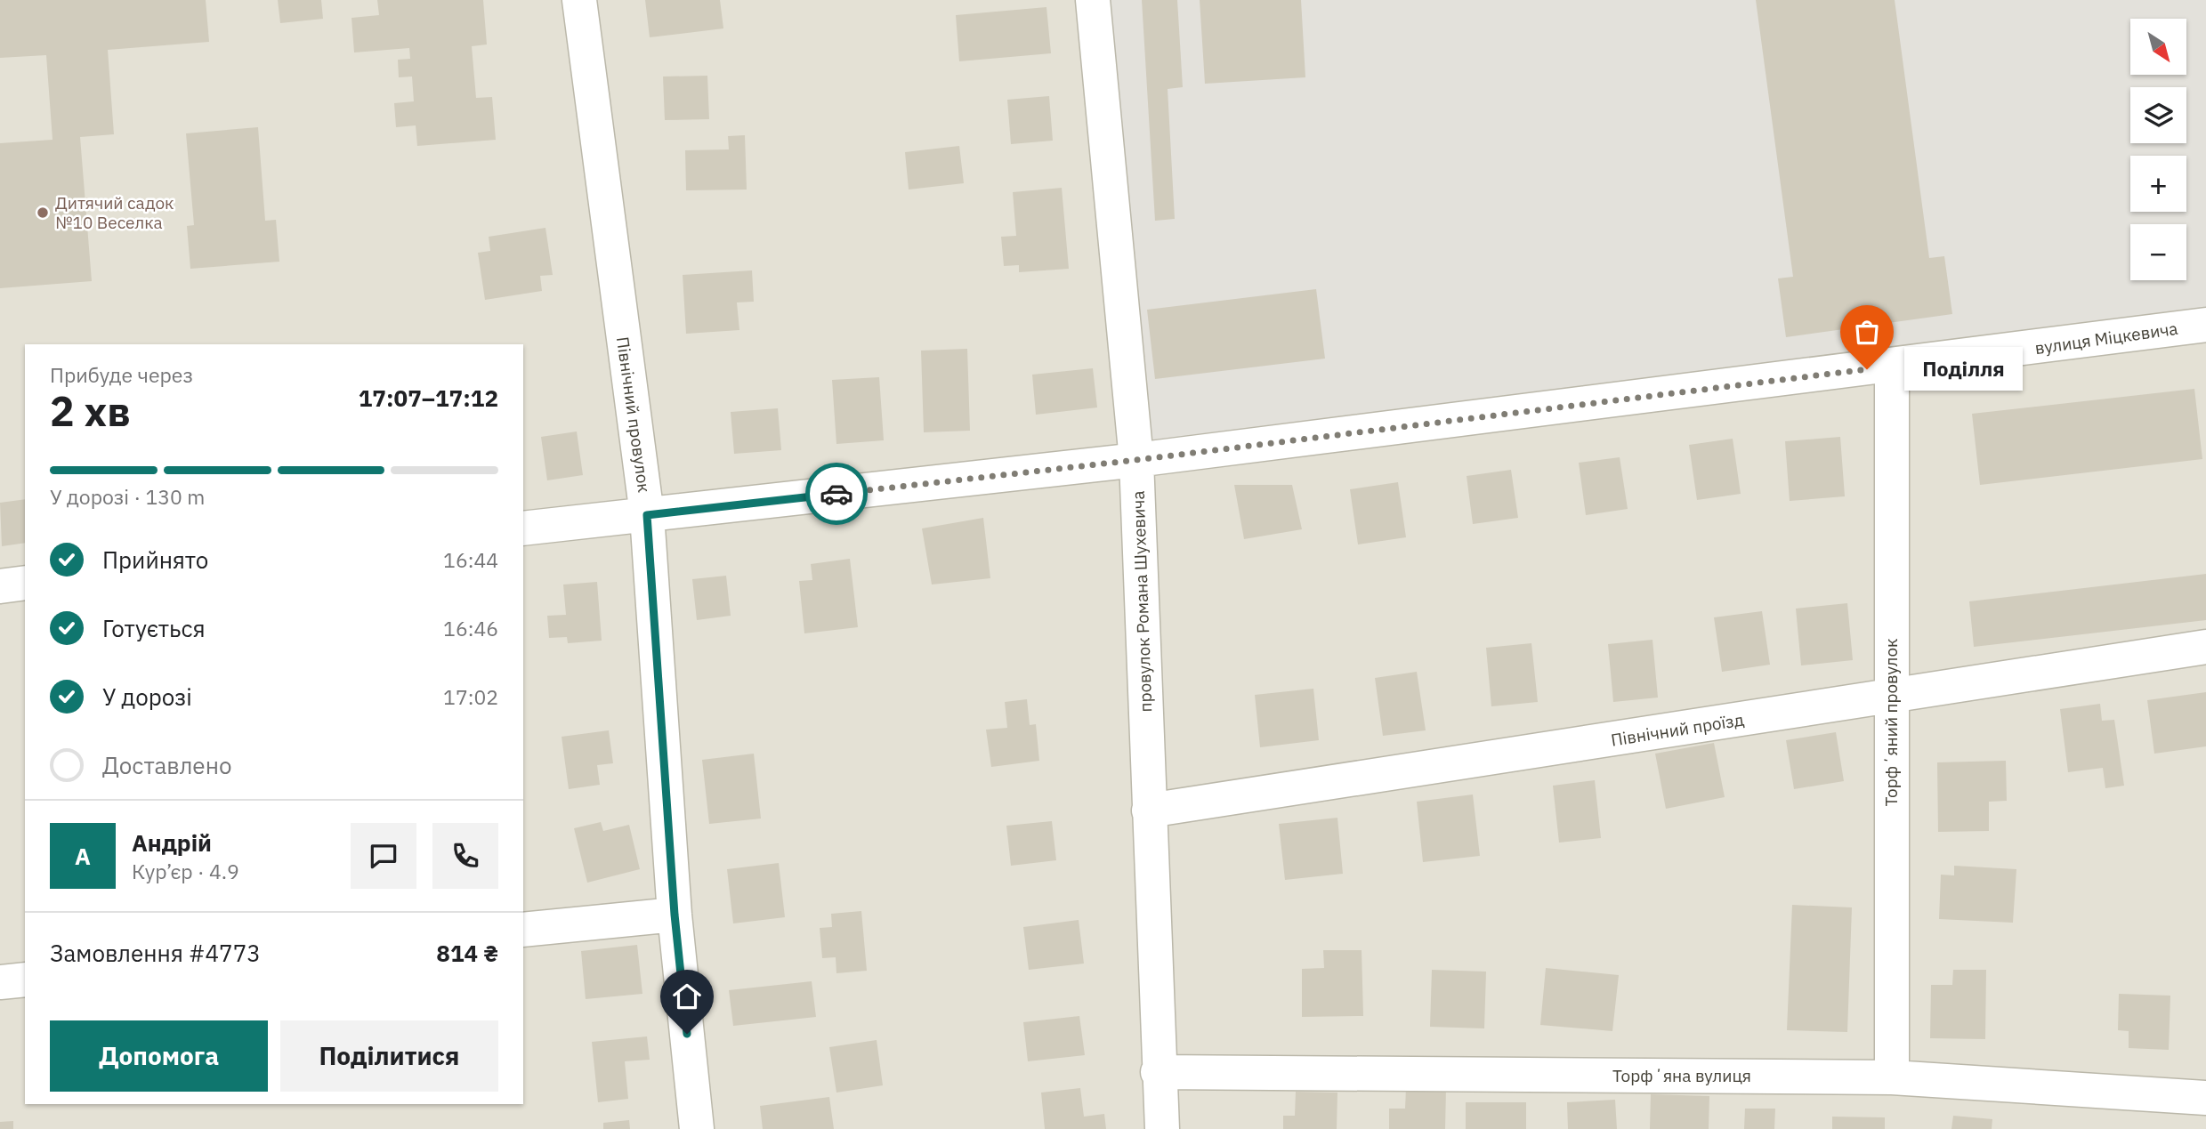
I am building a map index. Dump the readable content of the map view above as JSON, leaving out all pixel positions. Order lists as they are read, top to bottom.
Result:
{
  "streets": {
    "street": [
      "вулиця Міцкевича",
      "Північний провулок",
      "провулок Романа Шухевича",
      "Торфʼяний провулок",
      "Північний проїзд",
      "Торфʼяна вулиця"
    ]
  },
  "crossings": [
    ["вулиця Міцкевича", "Північний провулок"],
    ["вулиця Міцкевича", "провулок Романа Шухевича"],
    ["вулиця Міцкевича", "Торфʼяний провулок"],
    ["провулок Романа Шухевича", "Північний проїзд"],
    ["провулок Романа Шухевича", "Торфʼяна вулиця"],
    ["Торфʼяний провулок", "Північний проїзд"],
    ["Торфʼяний провулок", "Торфʼяна вулиця"]
  ],
  "places": ["Дитячий садок №10 Веселка", "Поділля"],
  "north": "bottom right",
  "page": {
    "map_buttons": ["+", "−"],
    "heading": ["2 хв", "Прибуде через", "17:07–17:12"],
    "panel": [
      "Андрій",
      "Кур’єр · 4.9",
      "Замовлення #4773",
      "814 ₴"
    ],
    "bubble": "Поділля",
    "bar": "У дорозі · 130 m",
    "list": [
      ["Прийнято", "16:44"],
      ["Готується", "16:46"],
      ["У дорозі", "17:02"],
      "Доставлено"
    ],
    "round": "А",
    "buttons": ["Допомога", "Поділитися"]
  }
}
